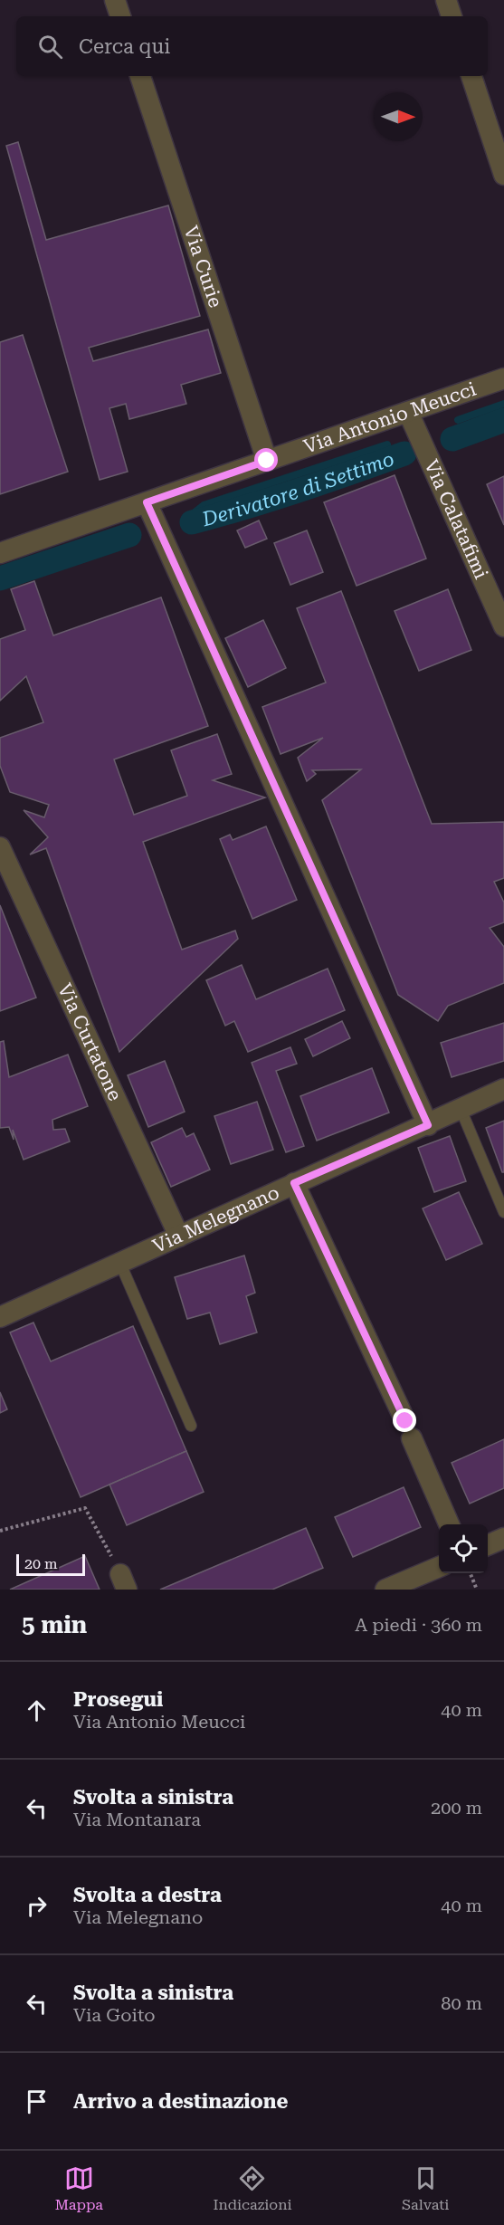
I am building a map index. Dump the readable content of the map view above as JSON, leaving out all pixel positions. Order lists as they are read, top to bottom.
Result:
{
  "streets": {
    "street": [
      "Via Curie",
      "Via Antonio Meucci",
      "Via Calatafimi",
      "Via Curtatone",
      "Via Melegnano"
    ]
  },
  "crossings": [
    ["Via Curie", "Via Antonio Meucci"],
    ["Via Antonio Meucci", "Via Calatafimi"],
    ["Via Curtatone", "Via Melegnano"]
  ],
  "water": ["Derivatore di Settimo"],
  "scale_bar": "20 m",
  "north": "right",
  "page": {
    "search": "Cerca qui",
    "scale": "20 m",
    "heading": ["5 min", "A piedi · 360 m"],
    "list": [
      ["Prosegui", "Via Antonio Meucci", "40 m"],
      ["Svolta a sinistra", "Via Montanara", "200 m"],
      ["Svolta a destra", "Via Melegnano", "40 m"],
      ["Svolta a sinistra", "Via Goito", "80 m"],
      "Arrivo a destinazione"
    ],
    "nav": ["Mappa", "Indicazioni", "Salvati"]
  }
}
